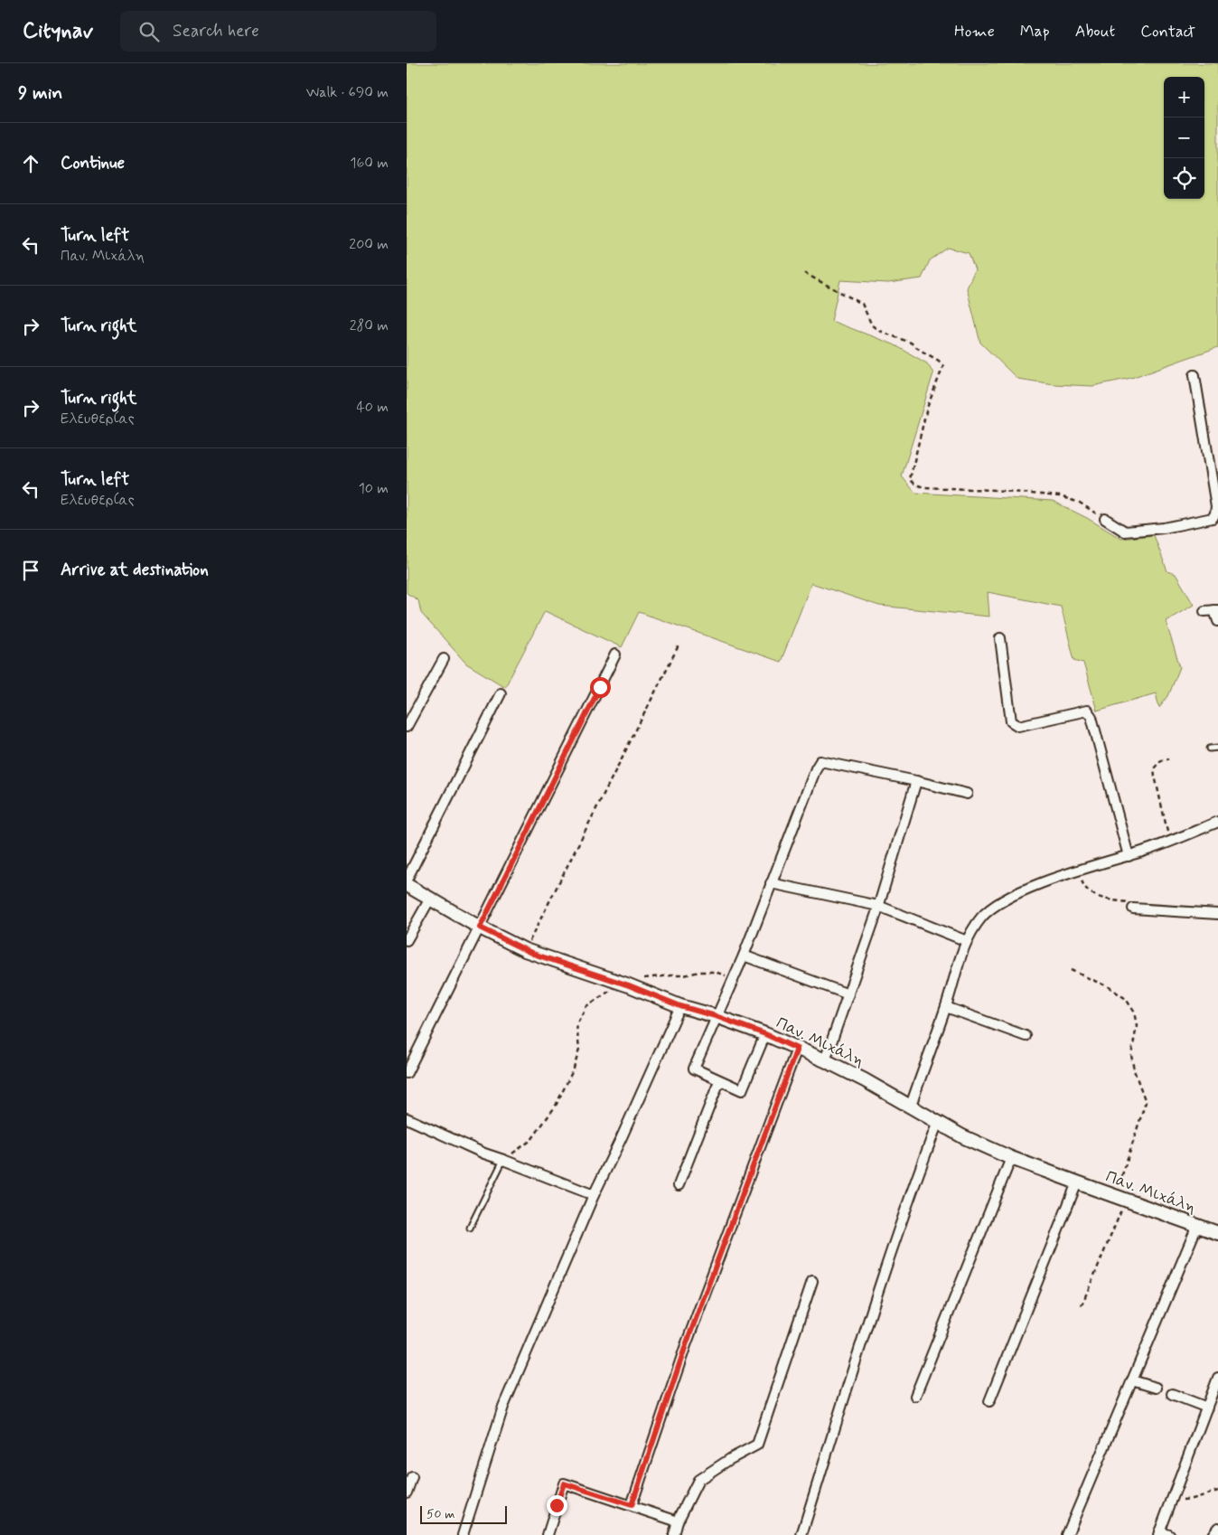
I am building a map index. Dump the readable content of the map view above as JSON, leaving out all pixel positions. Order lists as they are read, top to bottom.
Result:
{
  "streets": {
    "street": ["Παν. Μιχάλη"]
  },
  "scale_bar": "50 m",
  "page": {
    "header": "Citynav",
    "search": "Search here",
    "nav": [
      "Home",
      "Map",
      "About",
      "Contact"
    ],
    "heading": ["9 min", "Walk · 690 m"],
    "map_buttons": ["+", "−"],
    "list": [
      ["Continue", "160 m"],
      ["Turn left", "Παν. Μιχάλη", "200 m"],
      ["Turn right", "280 m"],
      ["Turn right", "Ελευθερίας", "40 m"],
      ["Turn left", "Ελευθερίας", "10 m"],
      "Arrive at destination"
    ],
    "scale": "50 m"
  }
}
